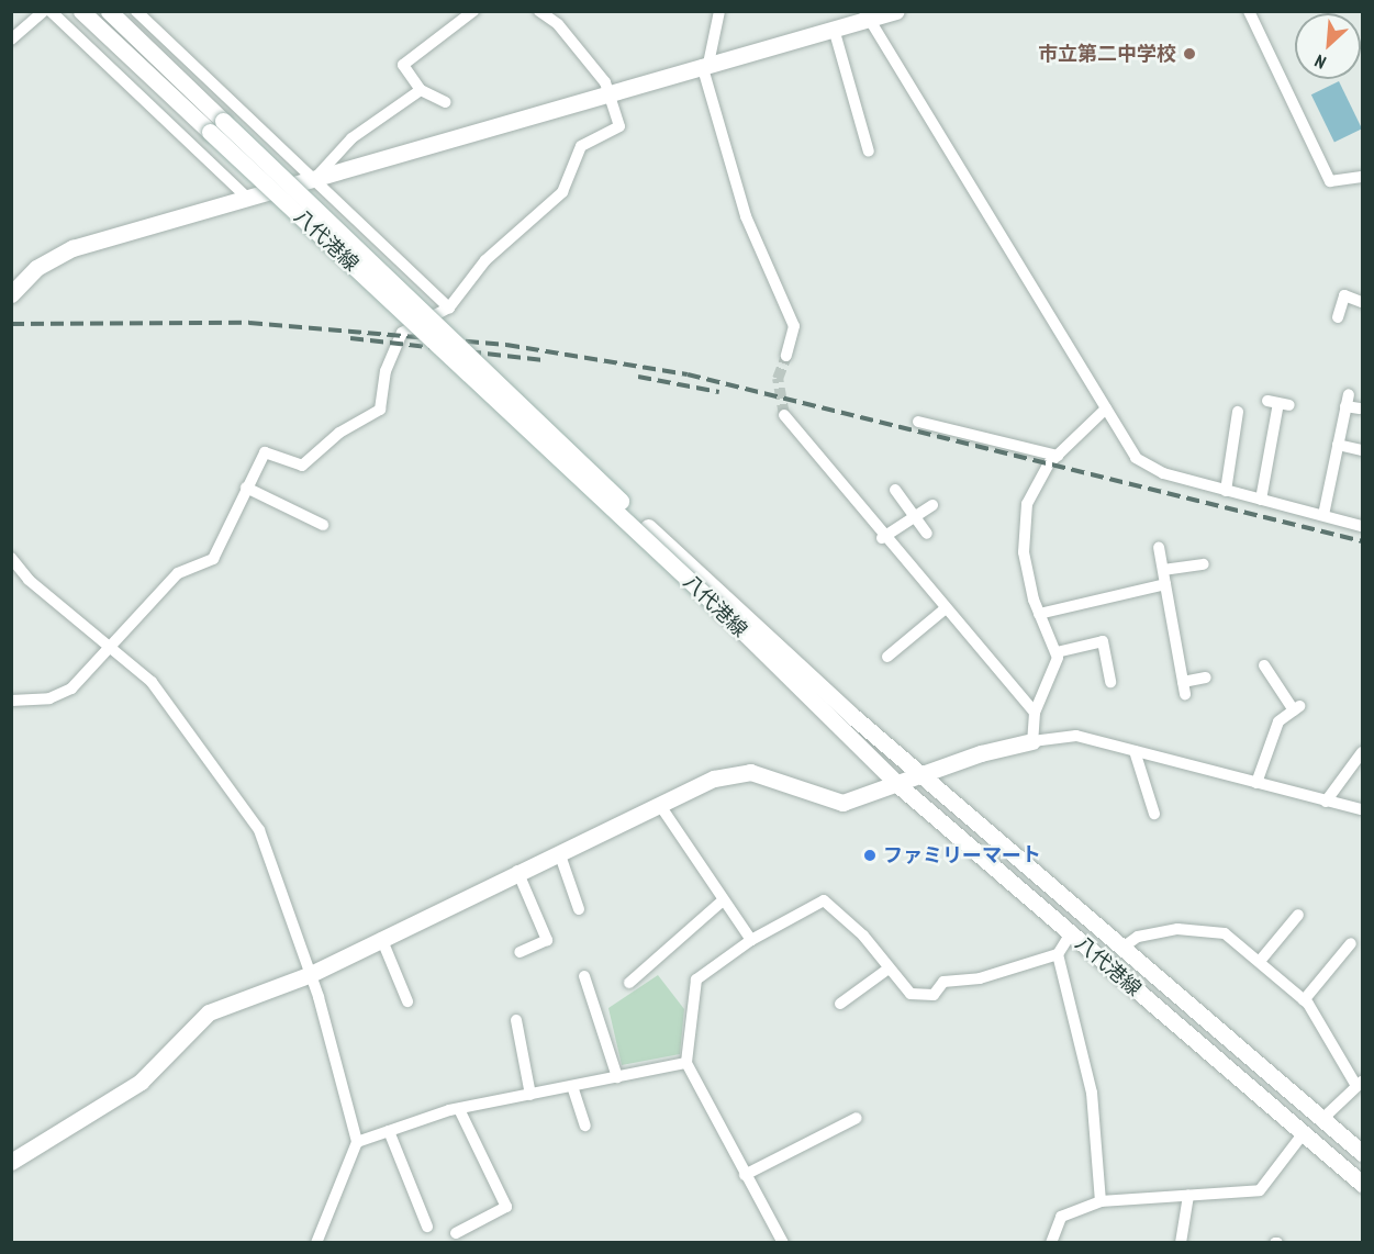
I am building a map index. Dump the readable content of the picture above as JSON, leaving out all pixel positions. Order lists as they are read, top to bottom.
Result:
{
  "streets": {
    "main road": ["八代港線"]
  },
  "places": ["市立第二中学校", "ファミリーマート"],
  "north": "bottom left"
}
